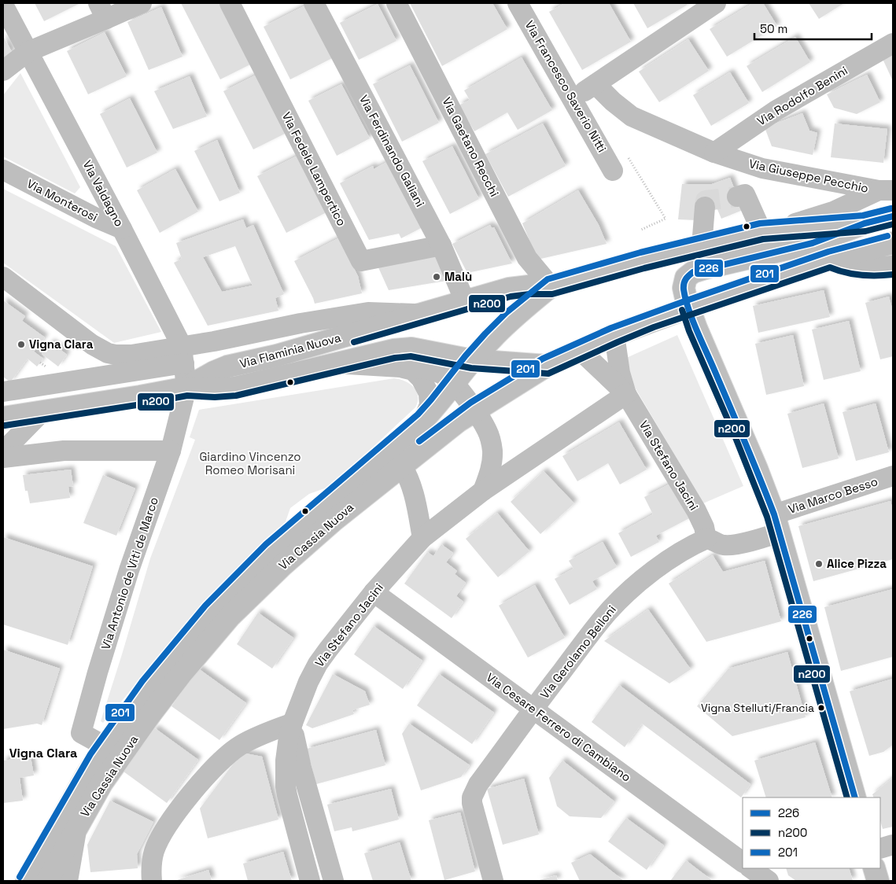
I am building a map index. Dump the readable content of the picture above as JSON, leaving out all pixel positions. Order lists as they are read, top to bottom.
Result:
{
  "streets": {
    "main road": ["Via Flaminia Nuova", "Via Cassia Nuova"],
    "street": [
      "Via Francesco Saverio Nitti",
      "Via Rodolfo Benini",
      "Via Gaetano Recchi",
      "Via Ferdinando Galiani",
      "Via Fedele Lampertico",
      "Via Giuseppe Pecchio",
      "Via Valdagno",
      "Via Monterosi",
      "Via Stefano Jacini",
      "Via Marco Besso",
      "Via Antonio de Viti de Marco",
      "Via Gerolamo Belloni",
      "Via Cesare Ferrero di Cambiano"
    ]
  },
  "crossings": [
    ["Via Rodolfo Benini", "Via Giuseppe Pecchio"],
    ["Via Gaetano Recchi", "Via Flaminia Nuova"],
    ["Via Gaetano Recchi", "Via Cassia Nuova"],
    ["Via Ferdinando Galiani", "Via Fedele Lampertico"],
    ["Via Ferdinando Galiani", "Via Flaminia Nuova"],
    ["Via Valdagno", "Via Monterosi"],
    ["Via Valdagno", "Via Flaminia Nuova"],
    ["Via Valdagno", "Via Antonio de Viti de Marco"],
    ["Via Flaminia Nuova", "Via Cassia Nuova"],
    ["Via Flaminia Nuova", "Via Antonio de Viti de Marco"],
    ["Via Stefano Jacini", "Via Marco Besso"],
    ["Via Stefano Jacini", "Via Cassia Nuova"],
    ["Via Stefano Jacini", "Via Gerolamo Belloni"],
    ["Via Stefano Jacini", "Via Cesare Ferrero di Cambiano"],
    ["Via Marco Besso", "Via Gerolamo Belloni"],
    ["Via Cassia Nuova", "Via Antonio de Viti de Marco"],
    ["Via Gerolamo Belloni", "Via Cesare Ferrero di Cambiano"]
  ],
  "districts": ["Vigna Clara"],
  "parks": ["Giardino Vincenzo Romeo Morisani"],
  "places": [
    "Malù",
    "Vigna Clara",
    "Alice Pizza",
    "Vigna Stelluti/Francia"
  ],
  "lines": ["transit line 201", "transit line 226", "transit line n200"],
  "legend": ["226", "n200", "201"],
  "scale_bar": "50 m"
}
